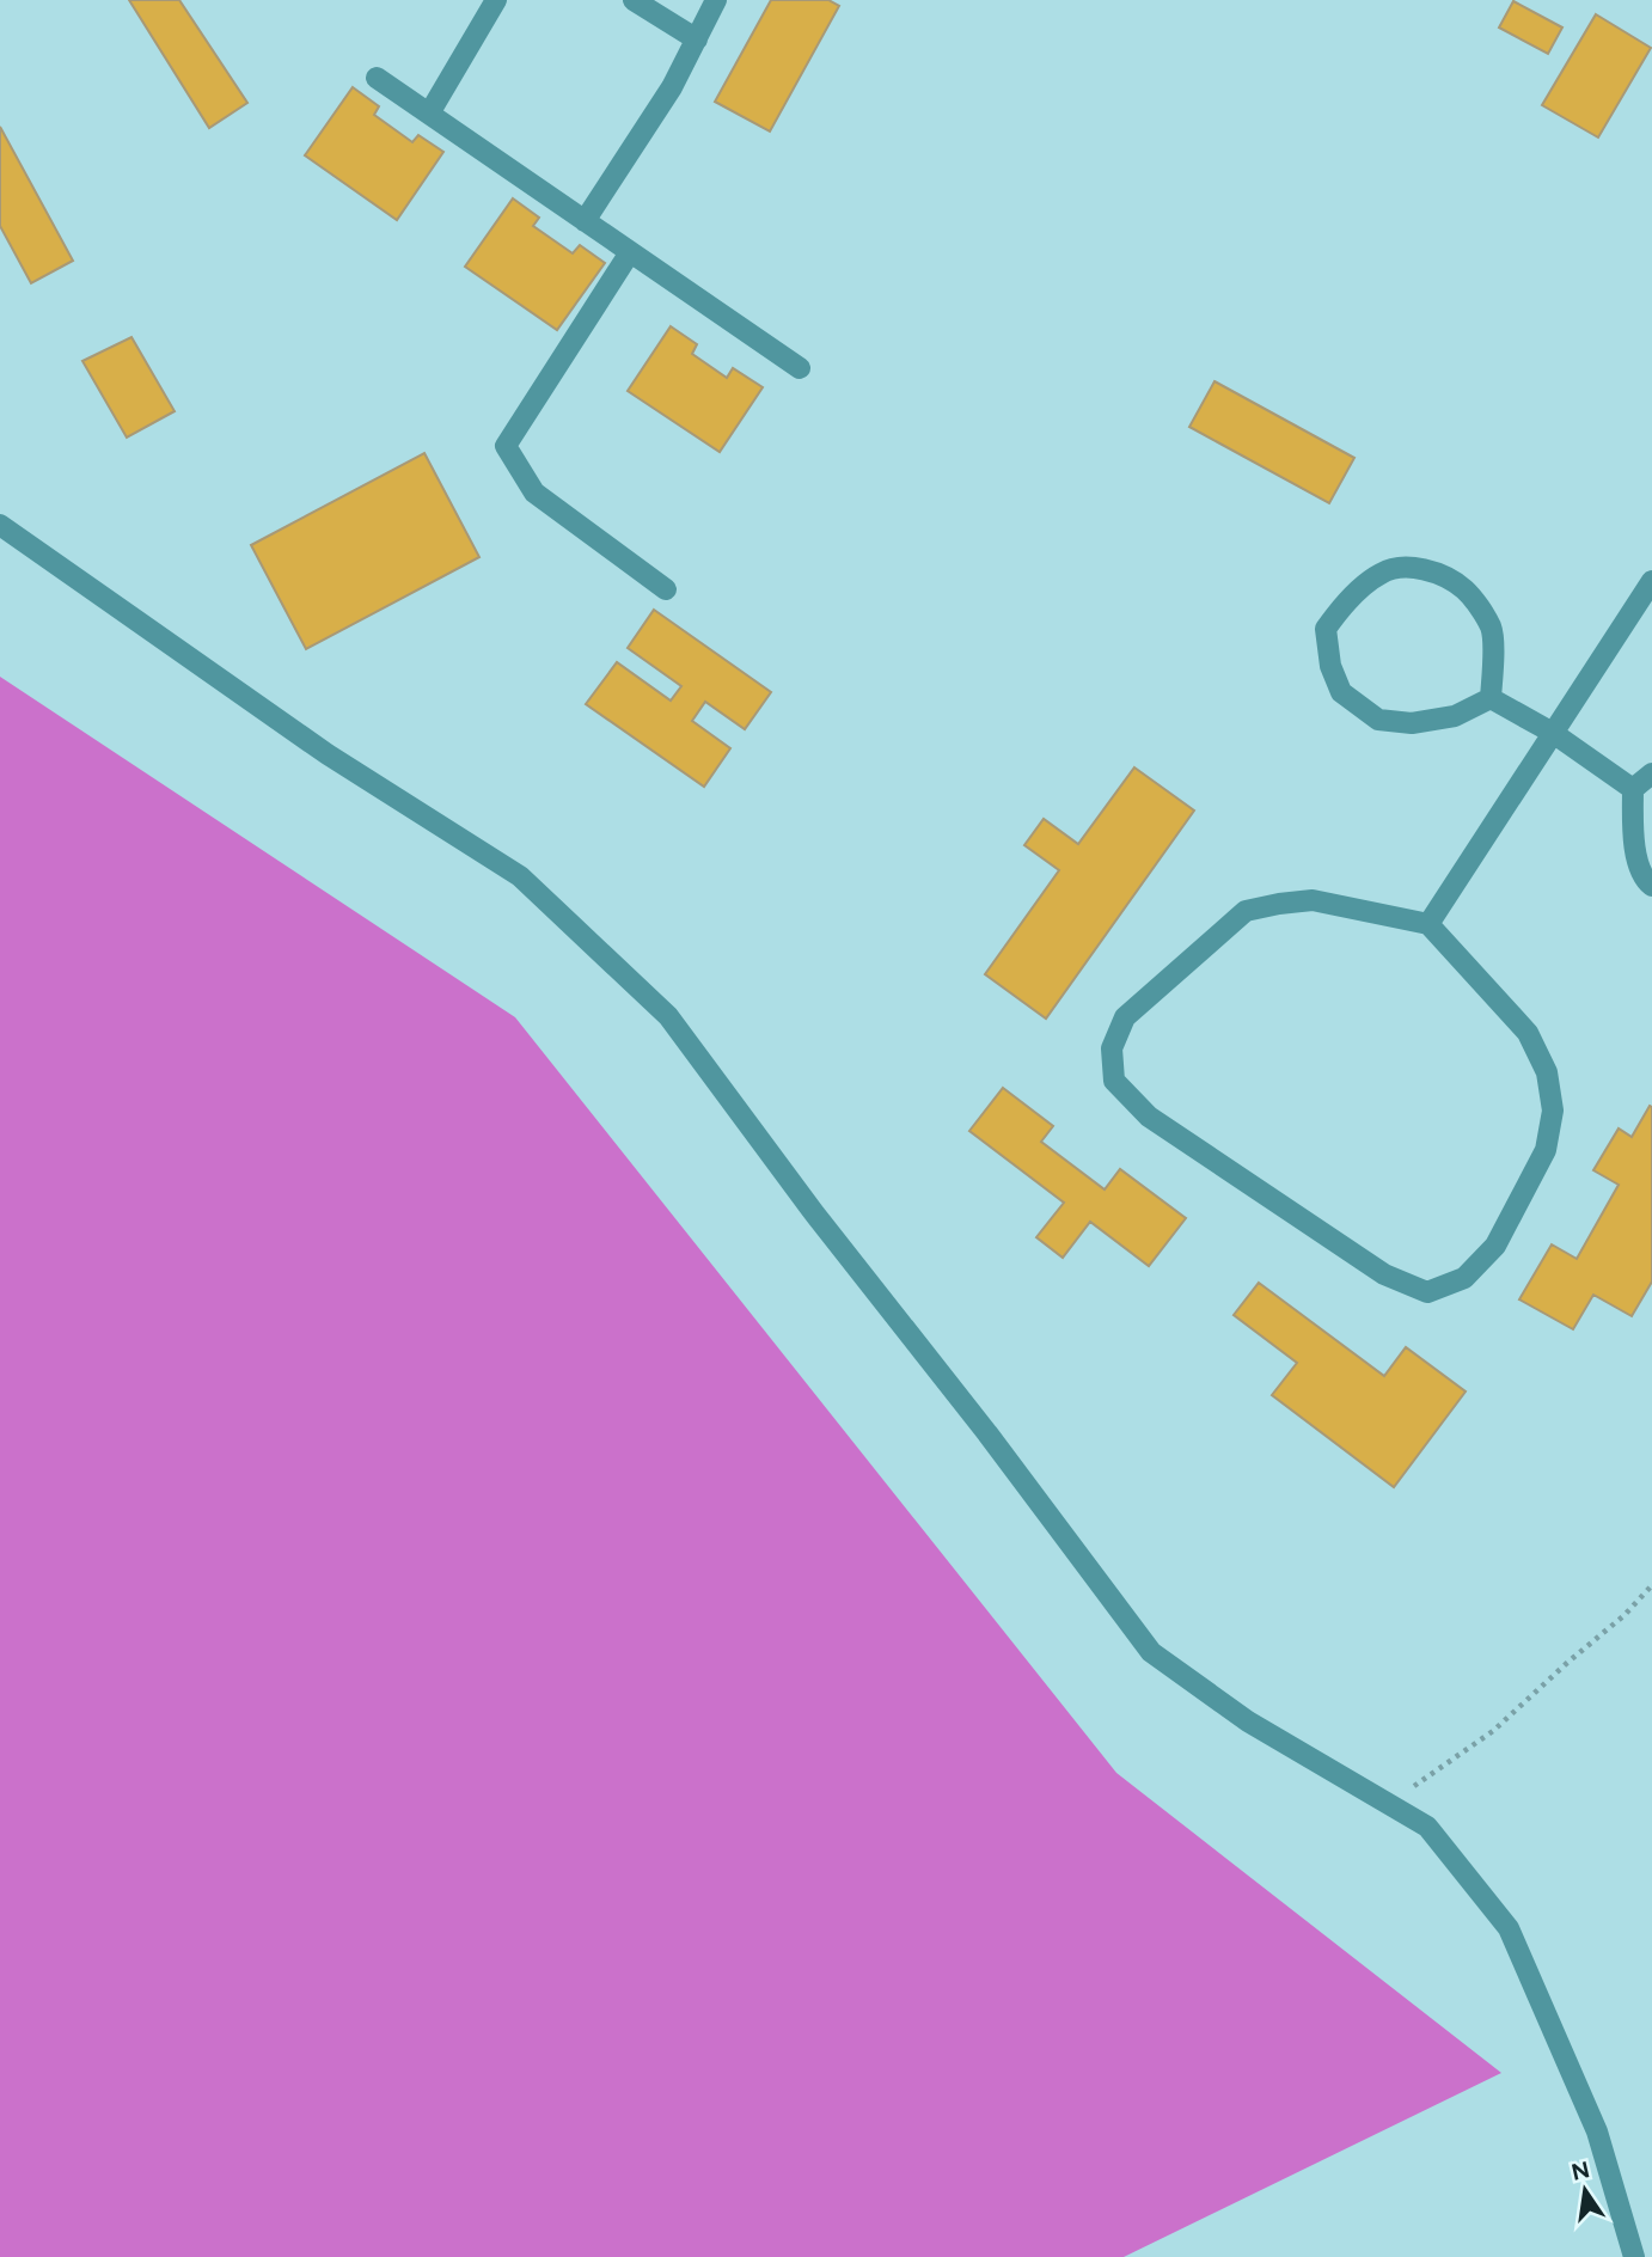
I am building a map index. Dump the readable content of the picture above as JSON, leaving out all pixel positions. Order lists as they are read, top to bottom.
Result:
{
  "north": "top"
}
